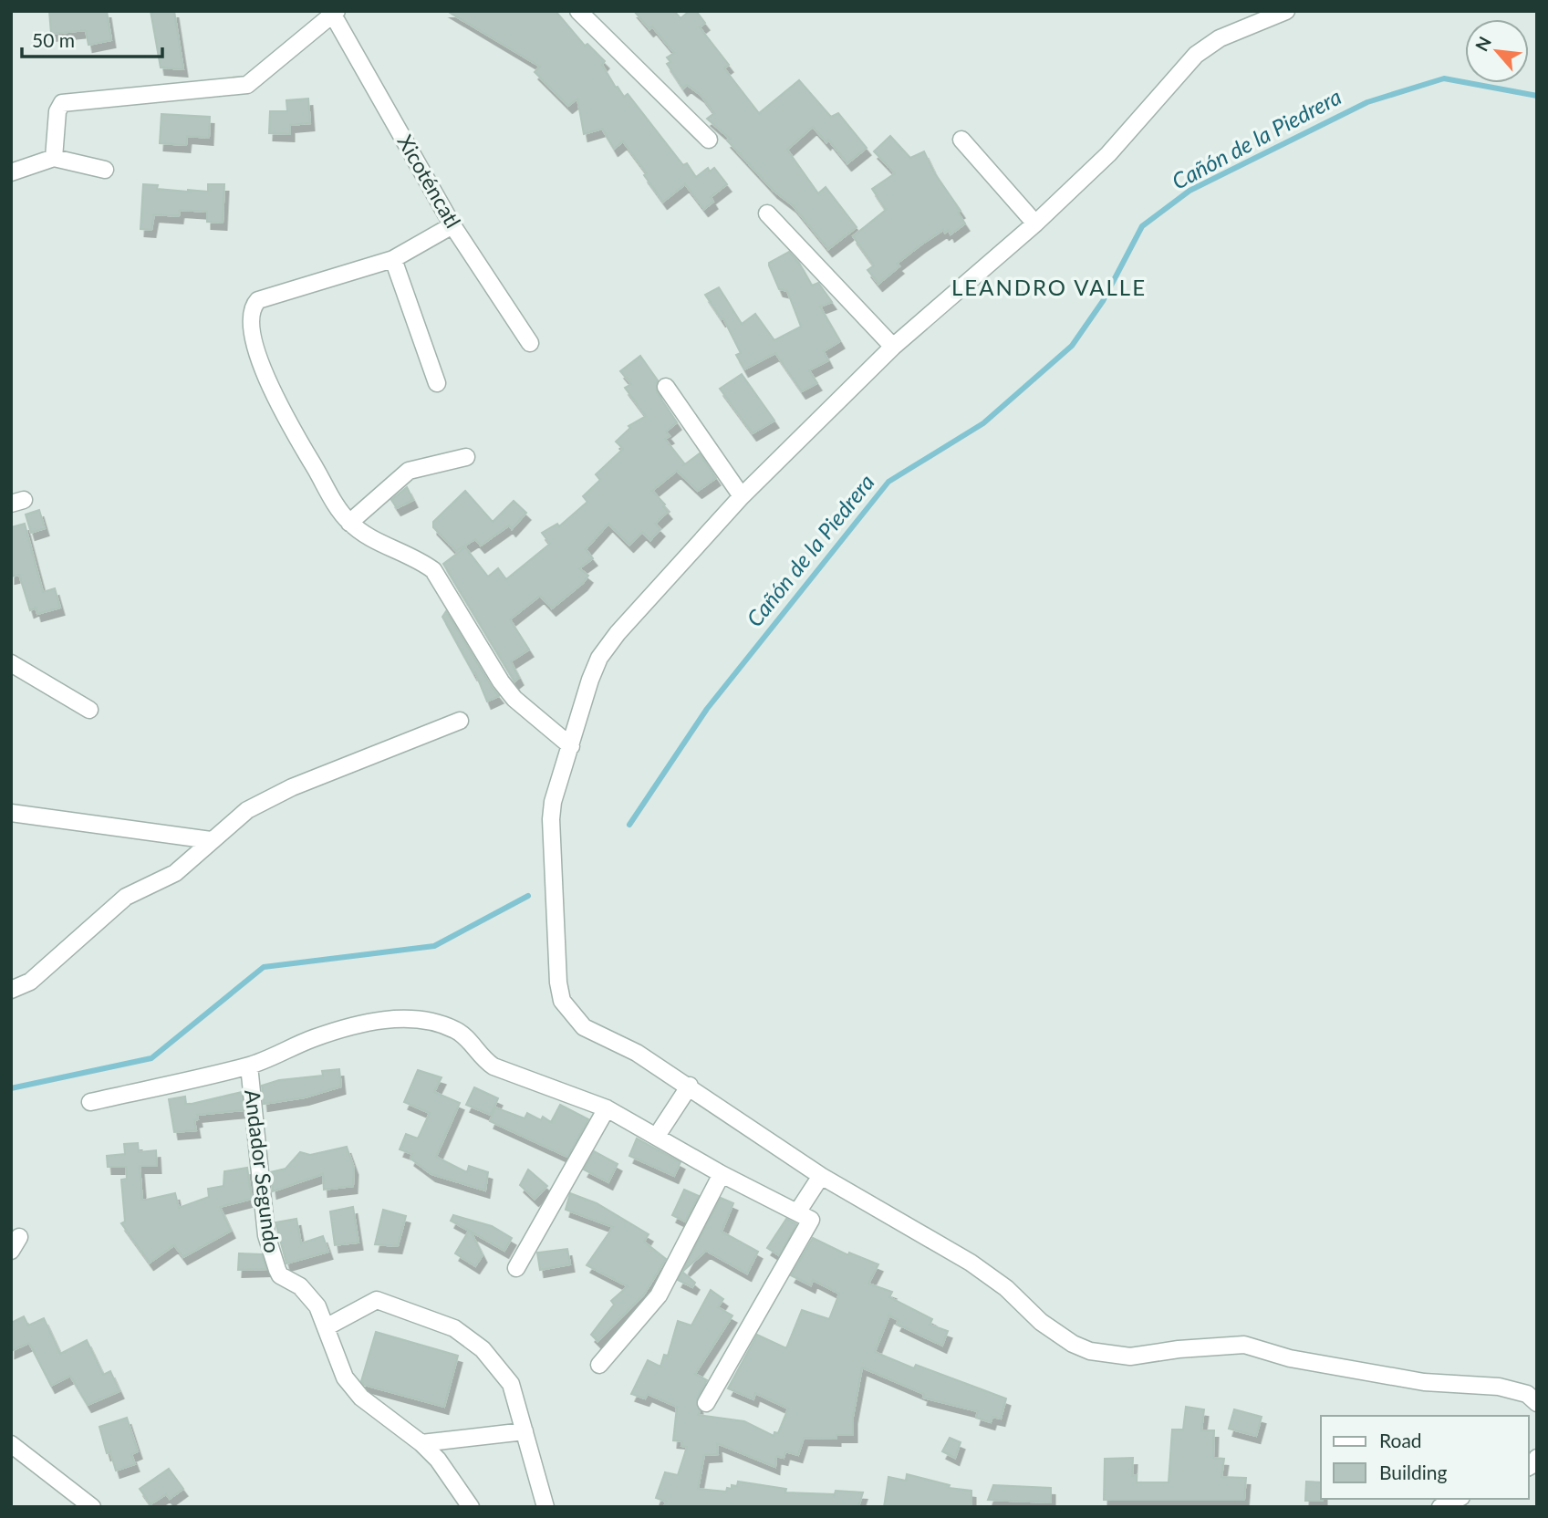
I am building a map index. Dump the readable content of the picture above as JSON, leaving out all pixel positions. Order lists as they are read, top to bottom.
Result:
{
  "streets": {
    "street": ["Xicoténcatl", "Andador Segundo"]
  },
  "districts": ["LEANDRO VALLE"],
  "water": ["Cañón de la Piedrera"],
  "legend": ["Road", "Building"],
  "scale_bar": "50 m",
  "north": "top left"
}
